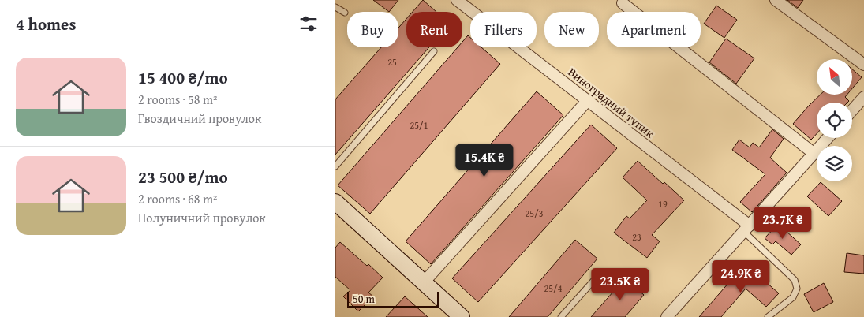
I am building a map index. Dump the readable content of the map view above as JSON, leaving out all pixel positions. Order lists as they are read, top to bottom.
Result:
{
  "streets": {
    "street": ["Виноградний тупик"]
  },
  "house_numbers": [
    "25",
    "25/1",
    "19",
    "25/3",
    "23",
    "25/4"
  ],
  "scale_bar": "50 m",
  "north": "top left",
  "page": {
    "heading": "4 homes",
    "chip": [
      "Buy",
      "Rent",
      "Filters",
      "New",
      "Apartment"
    ],
    "list": [
      {
        "name": "15 400 ₴/mo",
        "note": "2 rooms · 58 m² · Гвоздичний провулок"
      },
      {
        "name": "23 500 ₴/mo",
        "note": "2 rooms · 68 m² · Полуничний провулок"
      }
    ],
    "price": [
      "15.4K ₴",
      "23.7K ₴",
      "24.9K ₴",
      "23.5K ₴"
    ],
    "scale": "50 m"
  }
}
